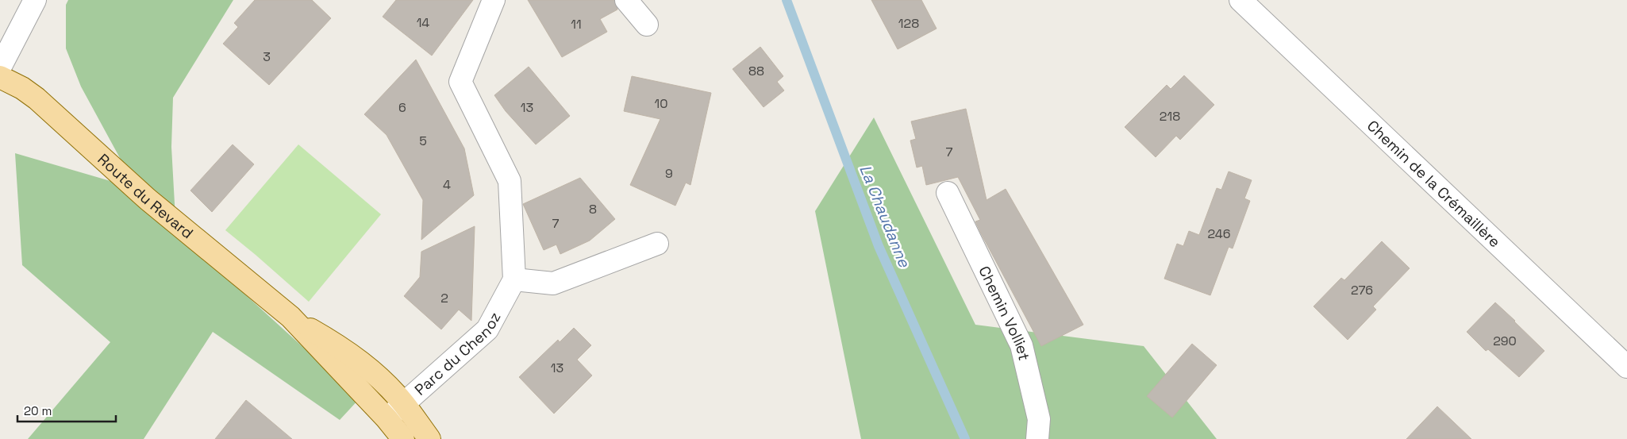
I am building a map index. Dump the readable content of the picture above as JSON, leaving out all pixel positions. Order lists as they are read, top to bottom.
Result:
{
  "streets": {
    "main road": ["Route du Revard"],
    "street": ["Chemin de la Crémaillère", "Chemin Volliet", "Parc du Chenoz"]
  },
  "crossings": [
    ["Route du Revard", "Parc du Chenoz"]
  ],
  "water": ["La Chaudanne"],
  "house_numbers": [
    "14",
    "128",
    "11",
    "3",
    "88",
    "10",
    "6",
    "13",
    "218",
    "5",
    "7",
    "9",
    "4",
    "8",
    "7",
    "246",
    "276",
    "2",
    "290",
    "13"
  ],
  "scale_bar": "20 m"
}
